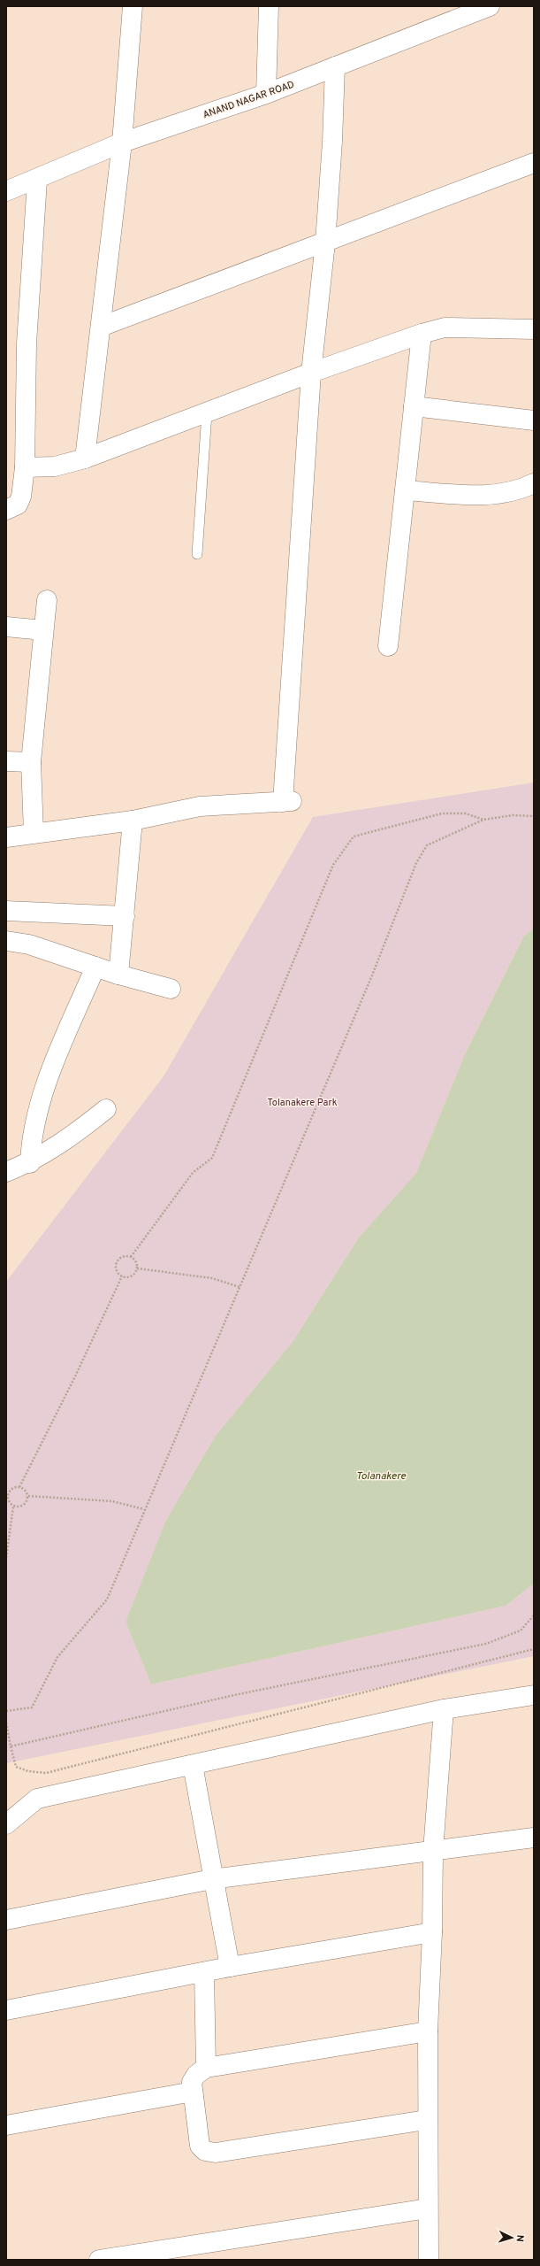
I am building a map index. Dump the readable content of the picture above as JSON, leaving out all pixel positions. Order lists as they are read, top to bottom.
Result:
{
  "streets": {
    "street": ["ANAND NAGAR ROAD"]
  },
  "water": ["Tolanakere"],
  "parks": ["Tolanakere Park"],
  "north": "right"
}
